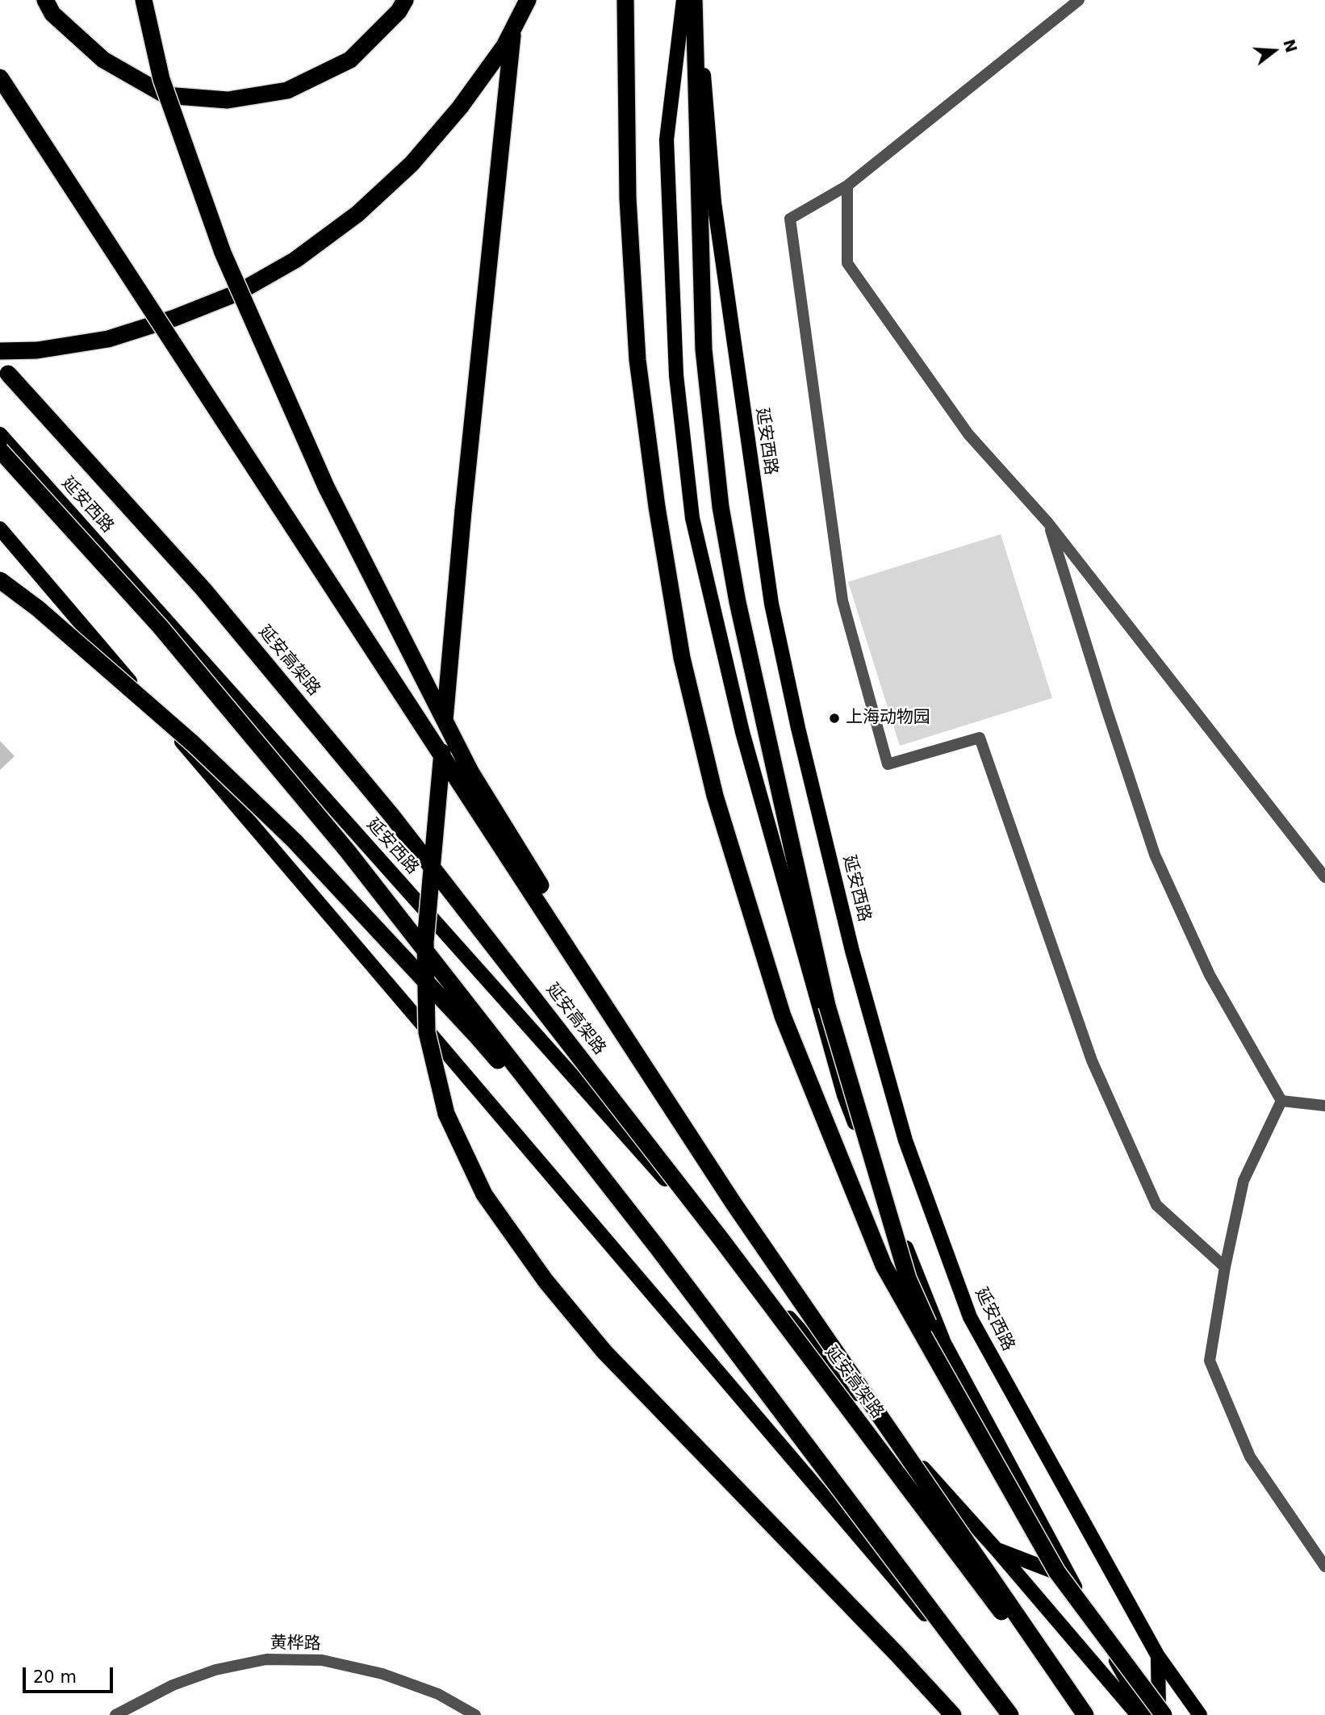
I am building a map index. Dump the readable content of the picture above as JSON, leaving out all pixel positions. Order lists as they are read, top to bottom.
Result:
{
  "streets": {
    "highway": ["延安高架路"],
    "main road": ["延安西路"],
    "street": ["黄桦路"]
  },
  "places": ["上海动物园"],
  "scale_bar": "20 m",
  "north": "right"
}
